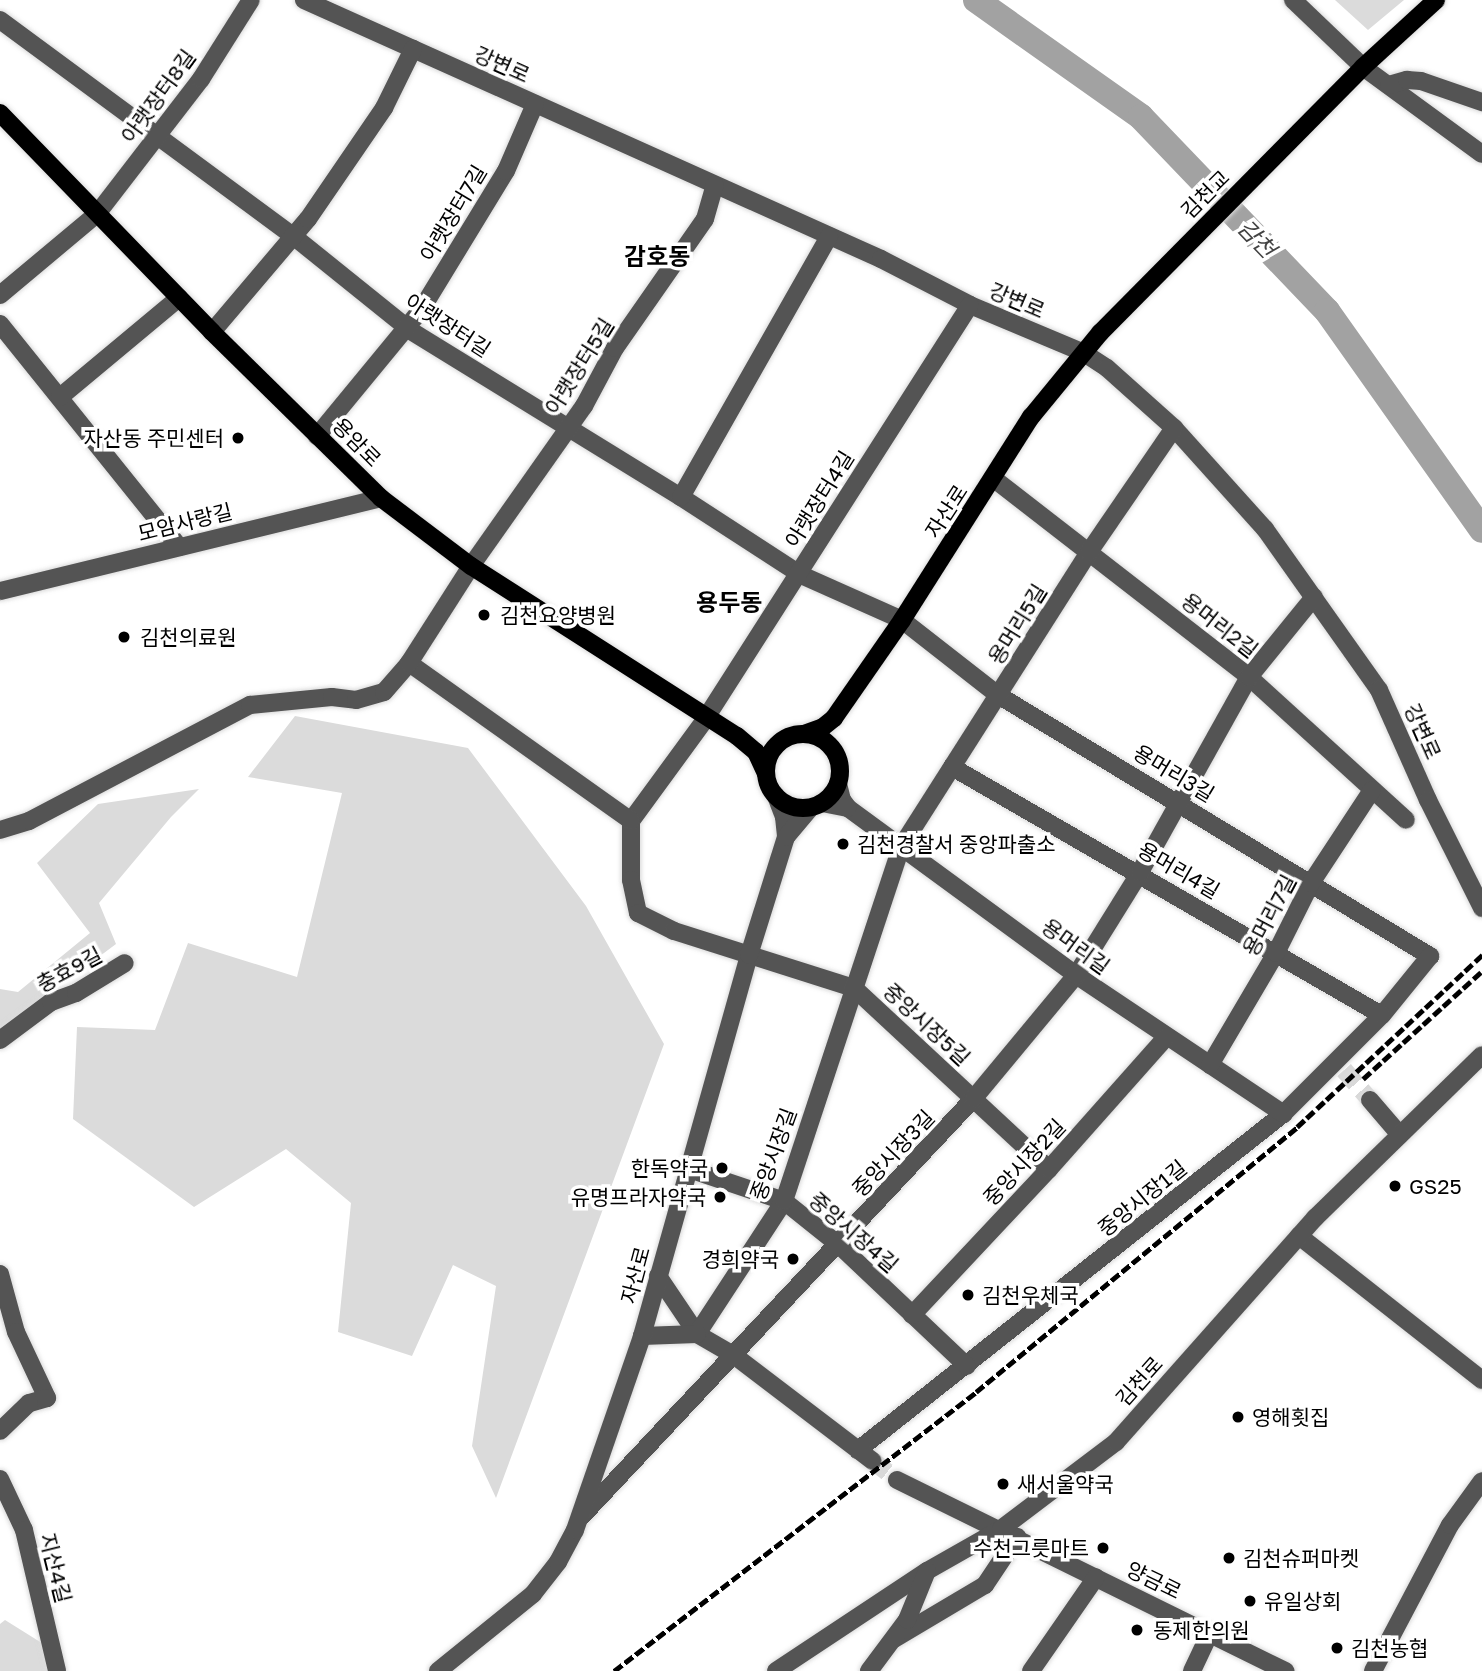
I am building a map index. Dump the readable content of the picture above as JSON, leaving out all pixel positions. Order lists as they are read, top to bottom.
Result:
{
  "streets": {
    "main road": ["김천교", "용암로", "자산로"],
    "street": [
      "강변로",
      "아랫장터8길",
      "아랫장터7길",
      "아랫장터길",
      "아랫장터5길",
      "아랫장터4길",
      "모암사랑길",
      "용머리5길",
      "용머리2길",
      "용머리3길",
      "용머리4길",
      "용머리7길",
      "용머리길",
      "충효9길",
      "중앙시장5길",
      "중앙시장3길",
      "중앙시장길",
      "중앙시장2길",
      "중앙시장1길",
      "중앙시장4길",
      "김천로",
      "지산4길",
      "양금로"
    ]
  },
  "crossings": [
    ["강변로", "아랫장터7길"],
    ["강변로", "아랫장터5길"],
    ["강변로", "아랫장터4길"],
    ["강변로", "자산로"],
    ["강변로", "용머리5길"],
    ["강변로", "중앙시장3길"],
    ["아랫장터8길", "아랫장터길"],
    ["아랫장터8길", "용암로"],
    ["김천교", "자산로"],
    ["아랫장터7길", "아랫장터길"],
    ["아랫장터7길", "용암로"],
    ["아랫장터길", "아랫장터5길"],
    ["아랫장터길", "아랫장터4길"],
    ["아랫장터길", "자산로"],
    ["아랫장터길", "용머리3길"],
    ["아랫장터5길", "용암로"],
    ["용암로", "아랫장터4길"],
    ["용암로", "모암사랑길"],
    ["아랫장터4길", "중앙시장5길"],
    ["자산로", "용머리2길"],
    ["자산로", "용머리3길"],
    ["자산로", "중앙시장5길"],
    ["자산로", "중앙시장3길"],
    ["자산로", "중앙시장4길"],
    ["용머리5길", "용머리2길"],
    ["용머리5길", "용머리3길"],
    ["용머리5길", "용머리4길"],
    ["용머리5길", "용머리길"],
    ["용머리5길", "중앙시장길"],
    ["용머리2길", "용머리7길"],
    ["용머리2길", "중앙시장3길"],
    ["용머리3길", "용머리7길"],
    ["용머리3길", "중앙시장3길"],
    ["용머리3길", "중앙시장1길"],
    ["용머리4길", "용머리7길"],
    ["용머리4길", "중앙시장3길"],
    ["용머리4길", "중앙시장1길"],
    ["용머리7길", "용머리길"],
    ["용머리길", "중앙시장3길"],
    ["용머리길", "중앙시장길"],
    ["용머리길", "중앙시장2길"],
    ["용머리길", "중앙시장1길"],
    ["중앙시장5길", "중앙시장3길"],
    ["중앙시장5길", "중앙시장길"],
    ["중앙시장5길", "중앙시장2길"],
    ["중앙시장3길", "중앙시장4길"],
    ["중앙시장길", "중앙시장4길"],
    ["중앙시장2길", "중앙시장4길"],
    ["중앙시장1길", "중앙시장4길"],
    ["김천로", "양금로"]
  ],
  "districts": ["감호동", "용두동"],
  "water": ["감천"],
  "places": [
    "자산동 주민센터",
    "김천요양병원",
    "김천의료원",
    "김천경찰서 중앙파출소",
    "한독약국",
    "GS25",
    "유명프라자약국",
    "경희약국",
    "김천우체국",
    "영해횟집",
    "새서울약국",
    "수천그릇마트",
    "김천슈퍼마켓",
    "유일상회",
    "동제한의원",
    "김천농협"
  ]
}
